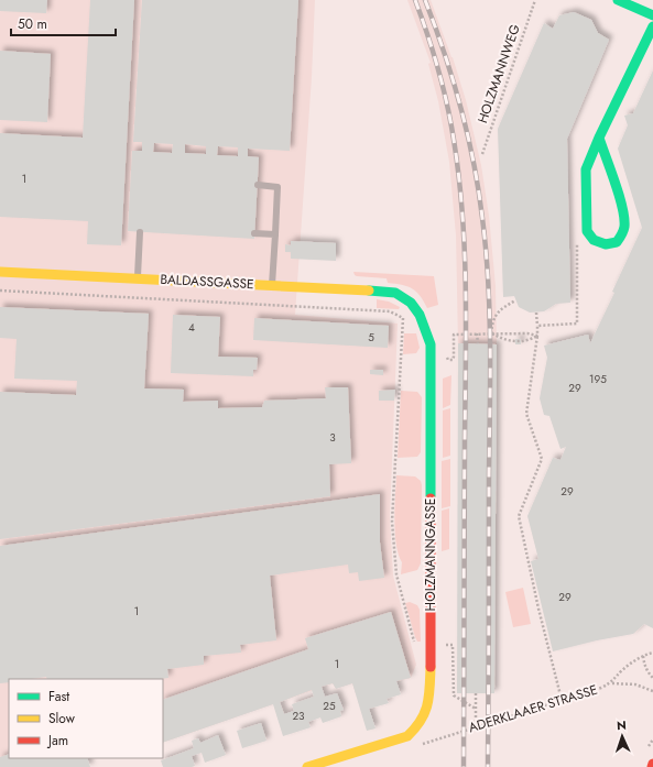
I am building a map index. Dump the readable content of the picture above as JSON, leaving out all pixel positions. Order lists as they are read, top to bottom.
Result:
{
  "streets": {
    "street": ["BALDASSGASSE", "HOLZMANNGASSE"],
    "path": ["HOLZMANNWEG", "ADERKLAAER STRASSE"]
  },
  "crossings": [
    ["BALDASSGASSE", "HOLZMANNGASSE"]
  ],
  "house_numbers": [
    "1",
    "4",
    "5",
    "195",
    "29",
    "3",
    "29",
    "29",
    "1",
    "1",
    "25",
    "23"
  ],
  "legend": ["Fast", "Slow", "Jam"],
  "scale_bar": "50 m",
  "north": "top"
}
